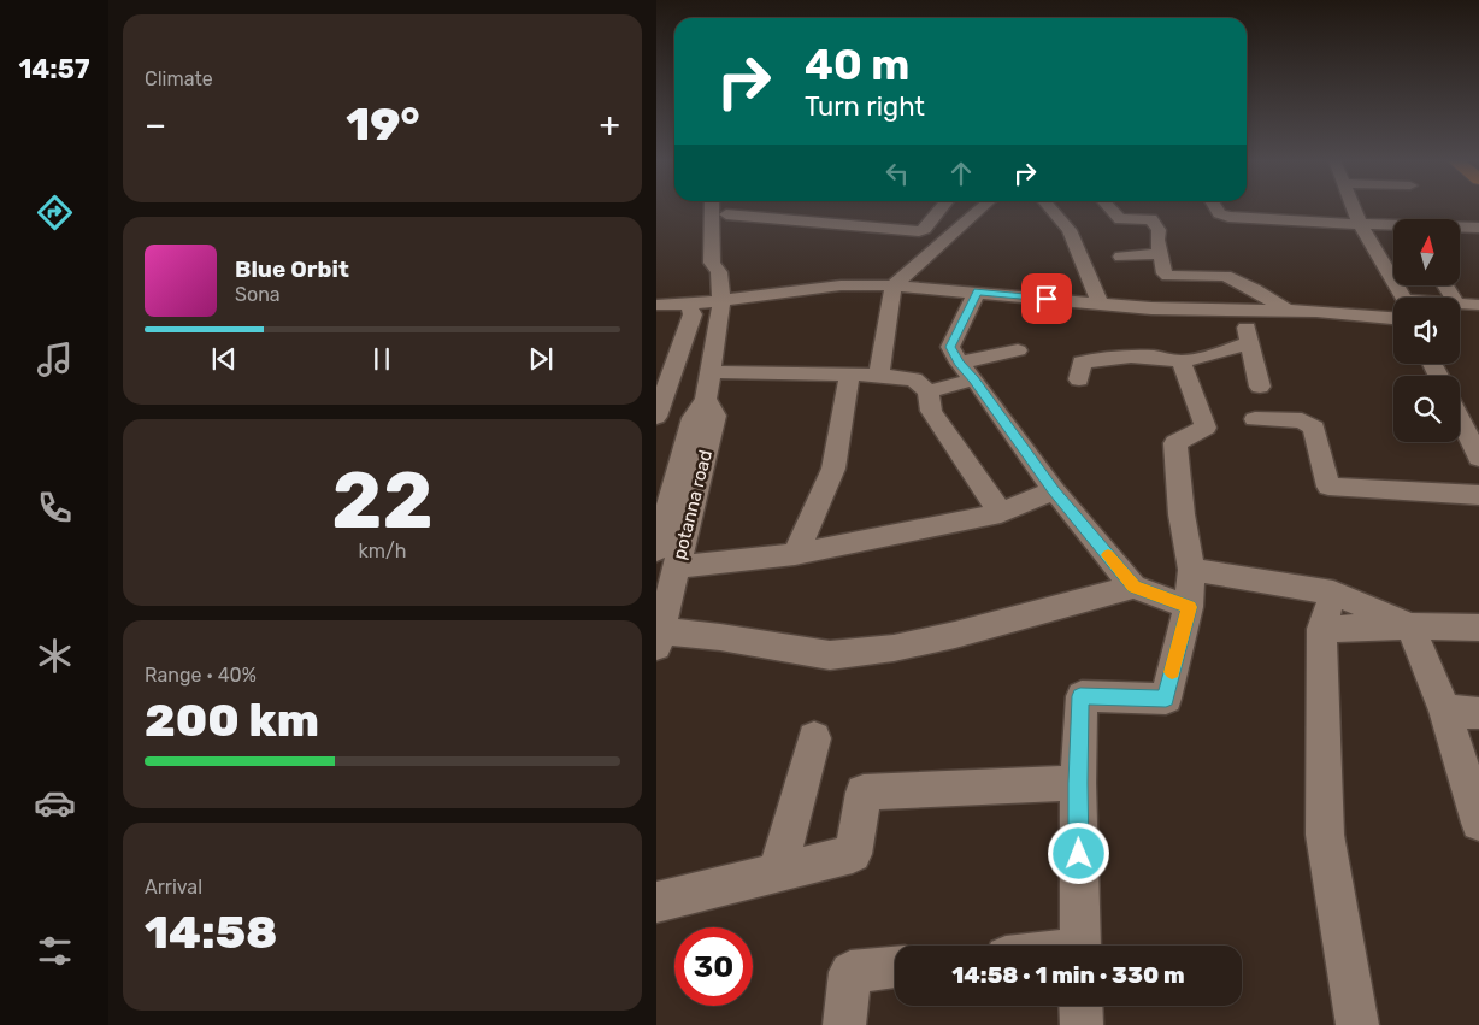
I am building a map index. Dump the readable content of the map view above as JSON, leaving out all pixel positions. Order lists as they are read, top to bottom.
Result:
{
  "streets": {
    "street": ["potanna road"]
  },
  "north": "top",
  "page": {
    "tabs": "14:57",
    "tile": [
      "Climate",
      ["22", "km/h"],
      ["Range · 40%", "200 km"],
      ["Arrival", "14:58"]
    ],
    "turn": ["40 m", "Turn right"],
    "heat": ["−", "19°", "+"],
    "song": ["Blue Orbit", "Sona"],
    "limit": "30",
    "trip": "14:58 · 1 min · 330 m"
  }
}
